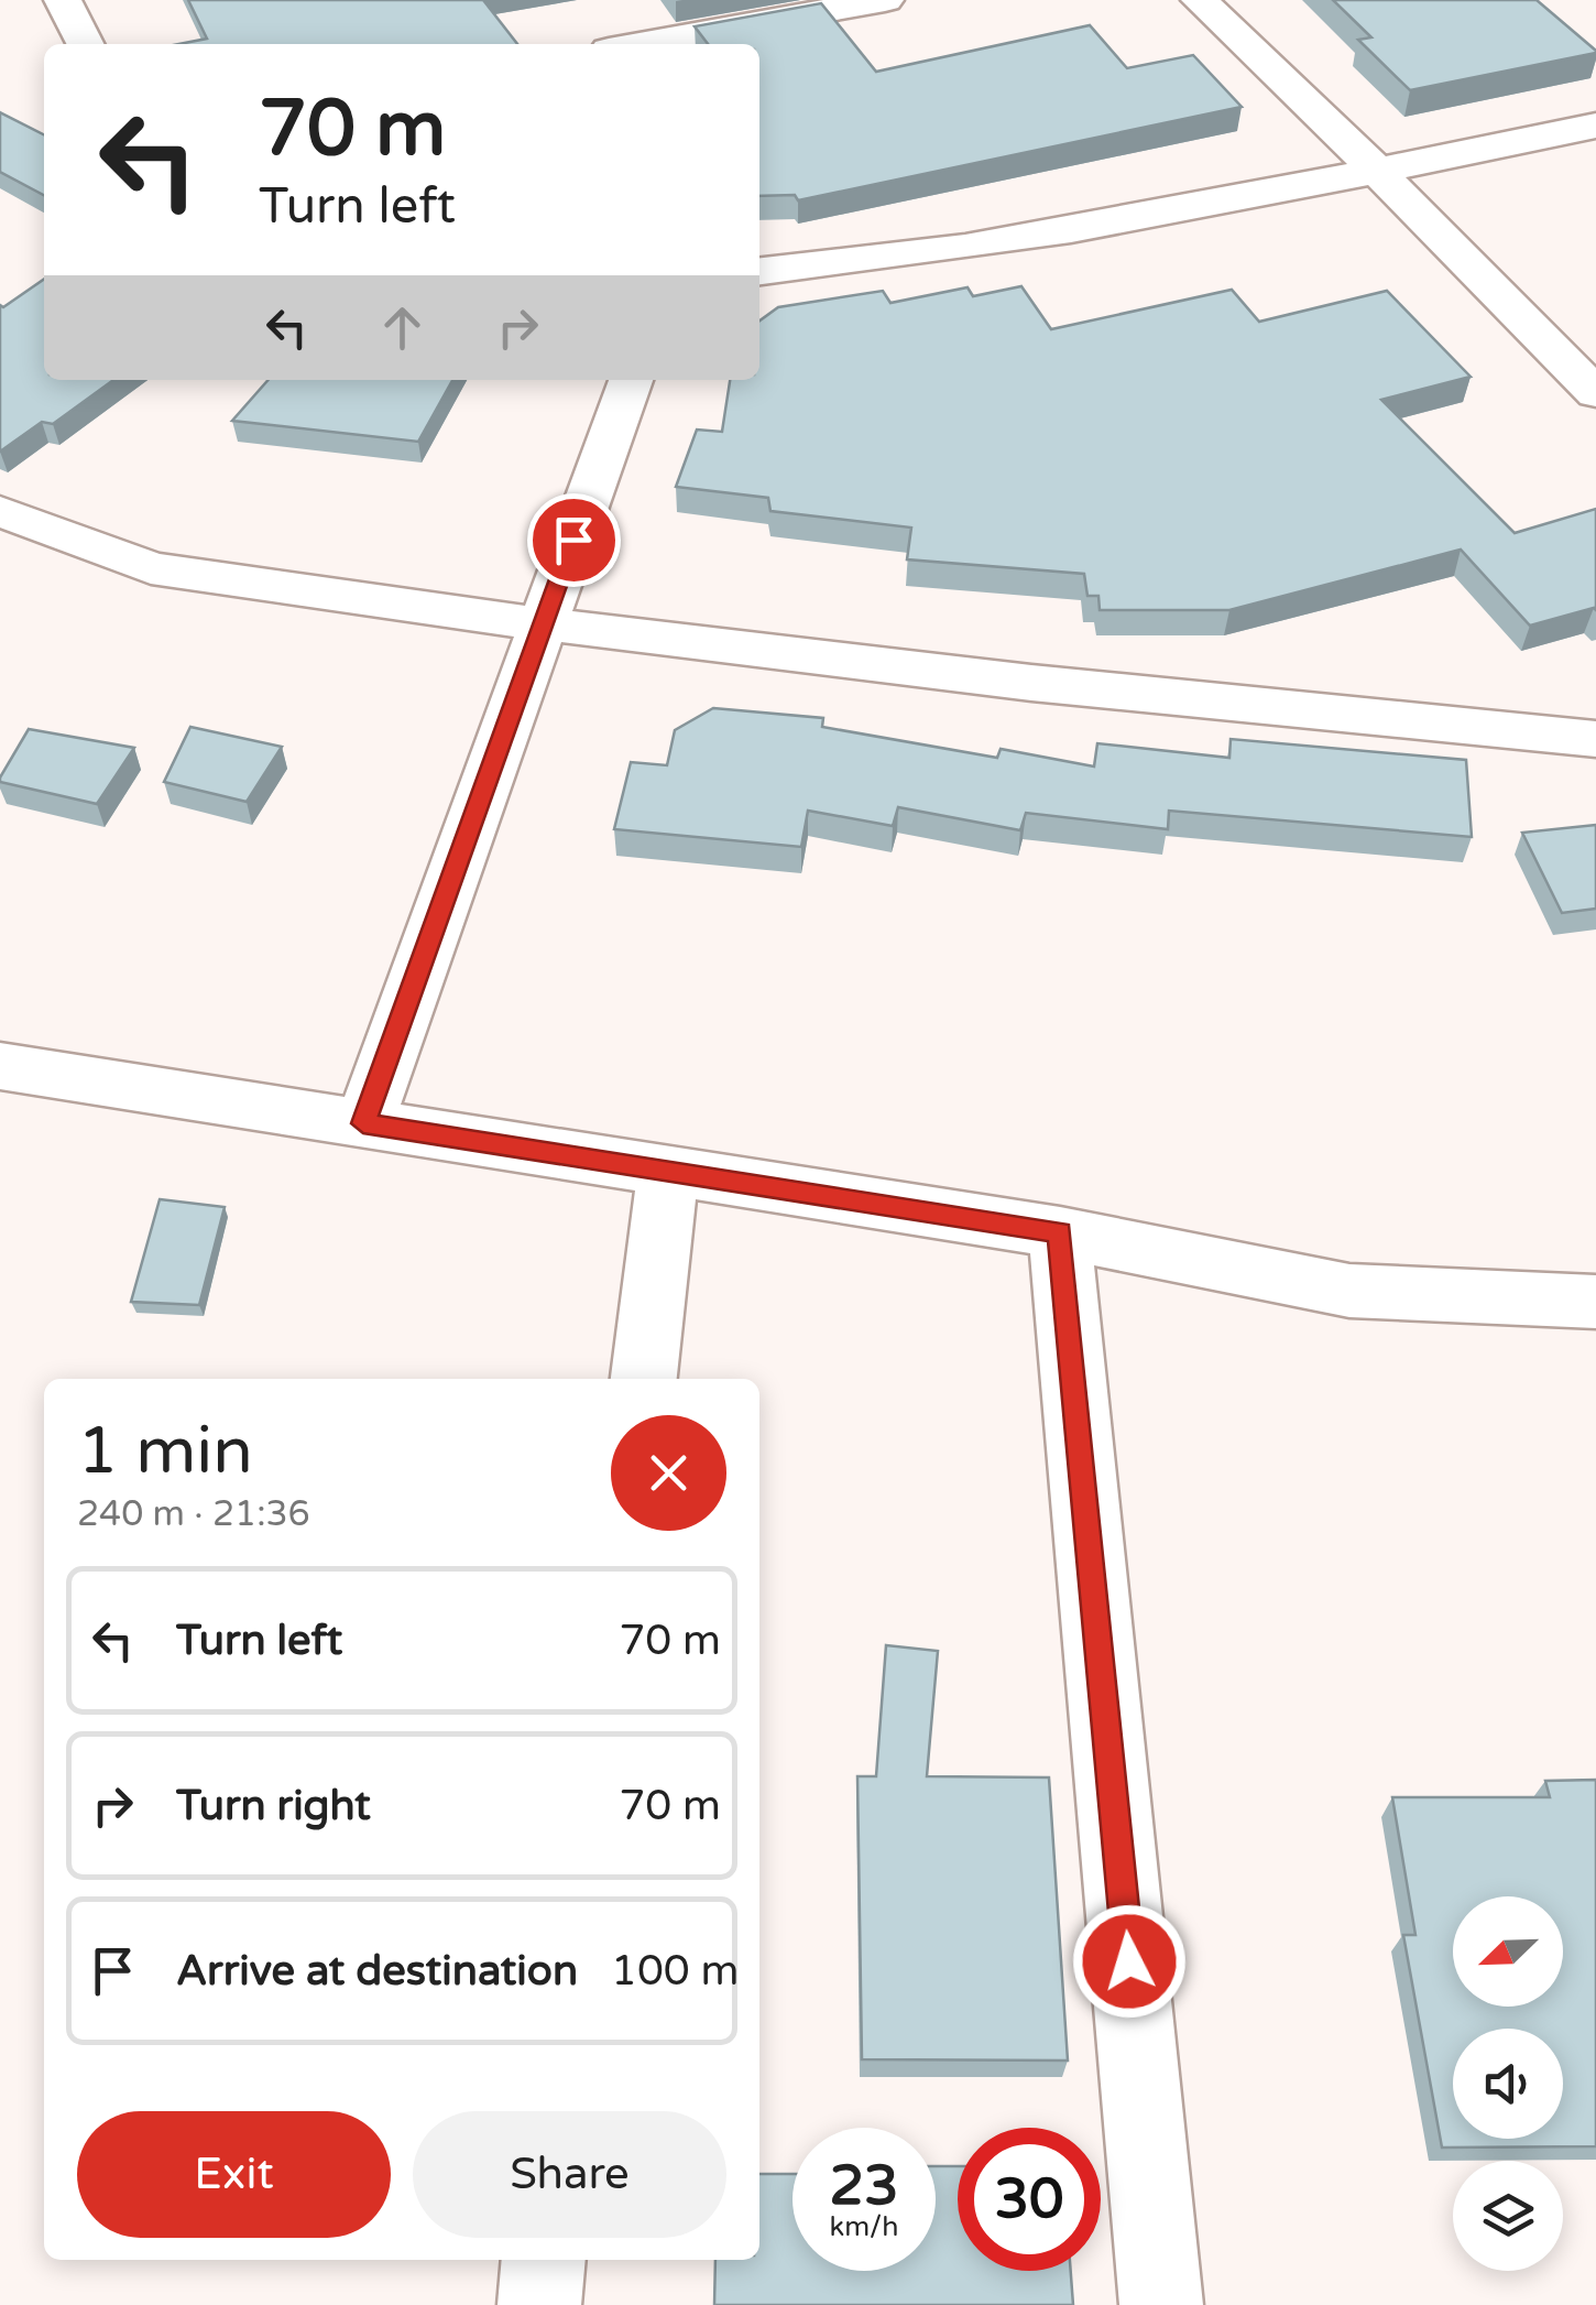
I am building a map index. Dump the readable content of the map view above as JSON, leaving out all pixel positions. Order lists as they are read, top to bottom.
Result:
{
  "north": "bottom left",
  "page": {
    "turn": ["70 m", "Turn left"],
    "heading": ["1 min", "240 m · 21:36"],
    "list": [
      {
        "name": "Turn left",
        "value": "70 m"
      },
      {
        "name": "Turn right",
        "value": "70 m"
      },
      {
        "name": "Arrive at destination",
        "value": "100 m"
      }
    ],
    "buttons": ["Exit", "Share"],
    "speed": "23 km/h",
    "limit": "30"
  }
}
